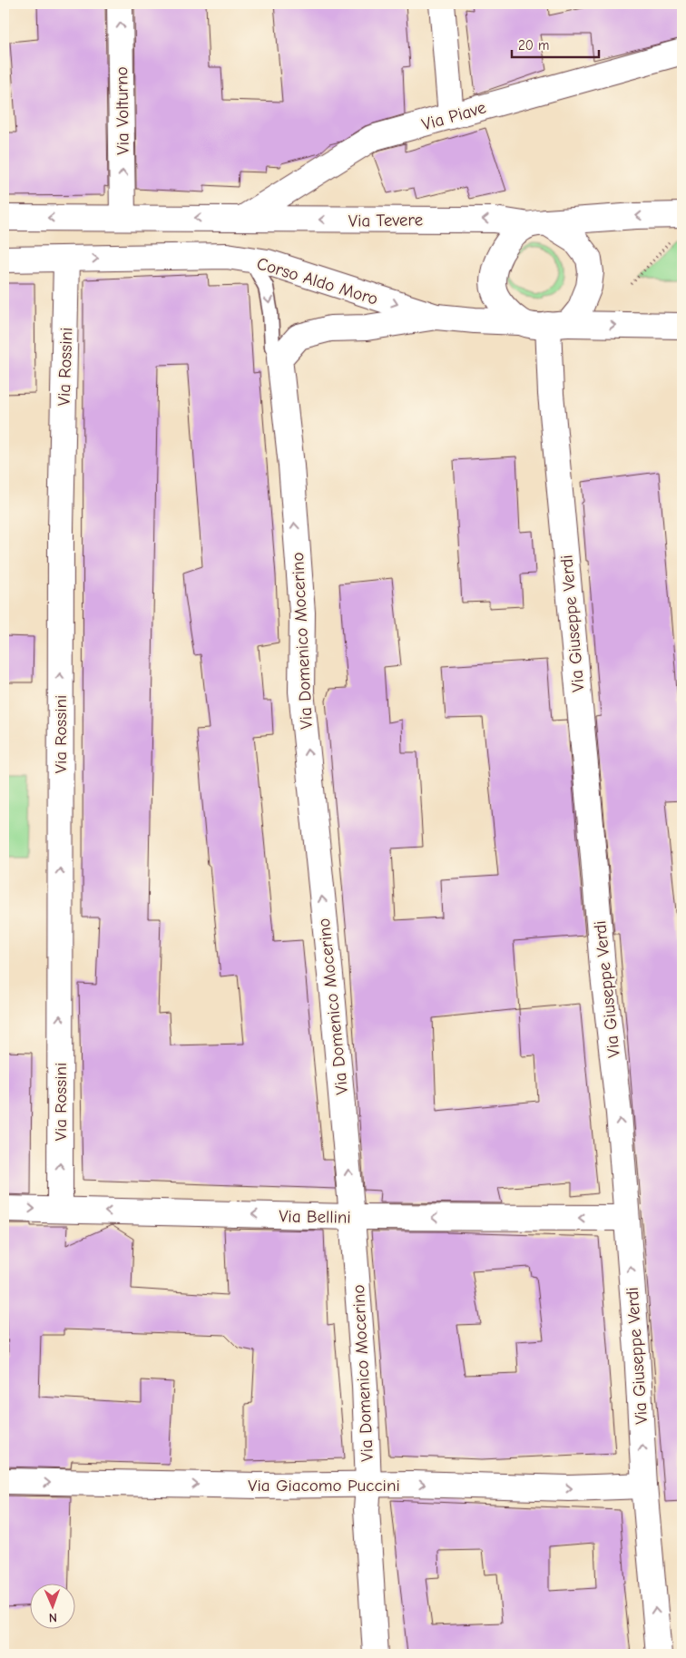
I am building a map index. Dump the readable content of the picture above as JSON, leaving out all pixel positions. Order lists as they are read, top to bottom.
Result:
{
  "streets": {
    "street": [
      "Via Volturno",
      "Via Piave",
      "Via Tevere",
      "Corso Aldo Moro",
      "Via Rossini",
      "Via Giuseppe Verdi",
      "Via Domenico Mocerino",
      "Via Bellini",
      "Via Giacomo Puccini"
    ]
  },
  "crossings": [
    ["Via Piave", "Via Tevere"],
    ["Via Tevere", "Corso Aldo Moro"],
    ["Via Tevere", "Via Giuseppe Verdi"],
    ["Corso Aldo Moro", "Via Rossini"],
    ["Corso Aldo Moro", "Via Giuseppe Verdi"],
    ["Corso Aldo Moro", "Via Domenico Mocerino"],
    ["Via Rossini", "Via Bellini"],
    ["Via Giuseppe Verdi", "Via Bellini"],
    ["Via Giuseppe Verdi", "Via Giacomo Puccini"],
    ["Via Domenico Mocerino", "Via Bellini"],
    ["Via Domenico Mocerino", "Via Giacomo Puccini"]
  ],
  "one_way": [
    "Via Volturno",
    "Via Rossini",
    "Via Giuseppe Verdi",
    "Via Bellini",
    "Via Giacomo Puccini"
  ],
  "scale_bar": "20 m",
  "north": "bottom"
}
